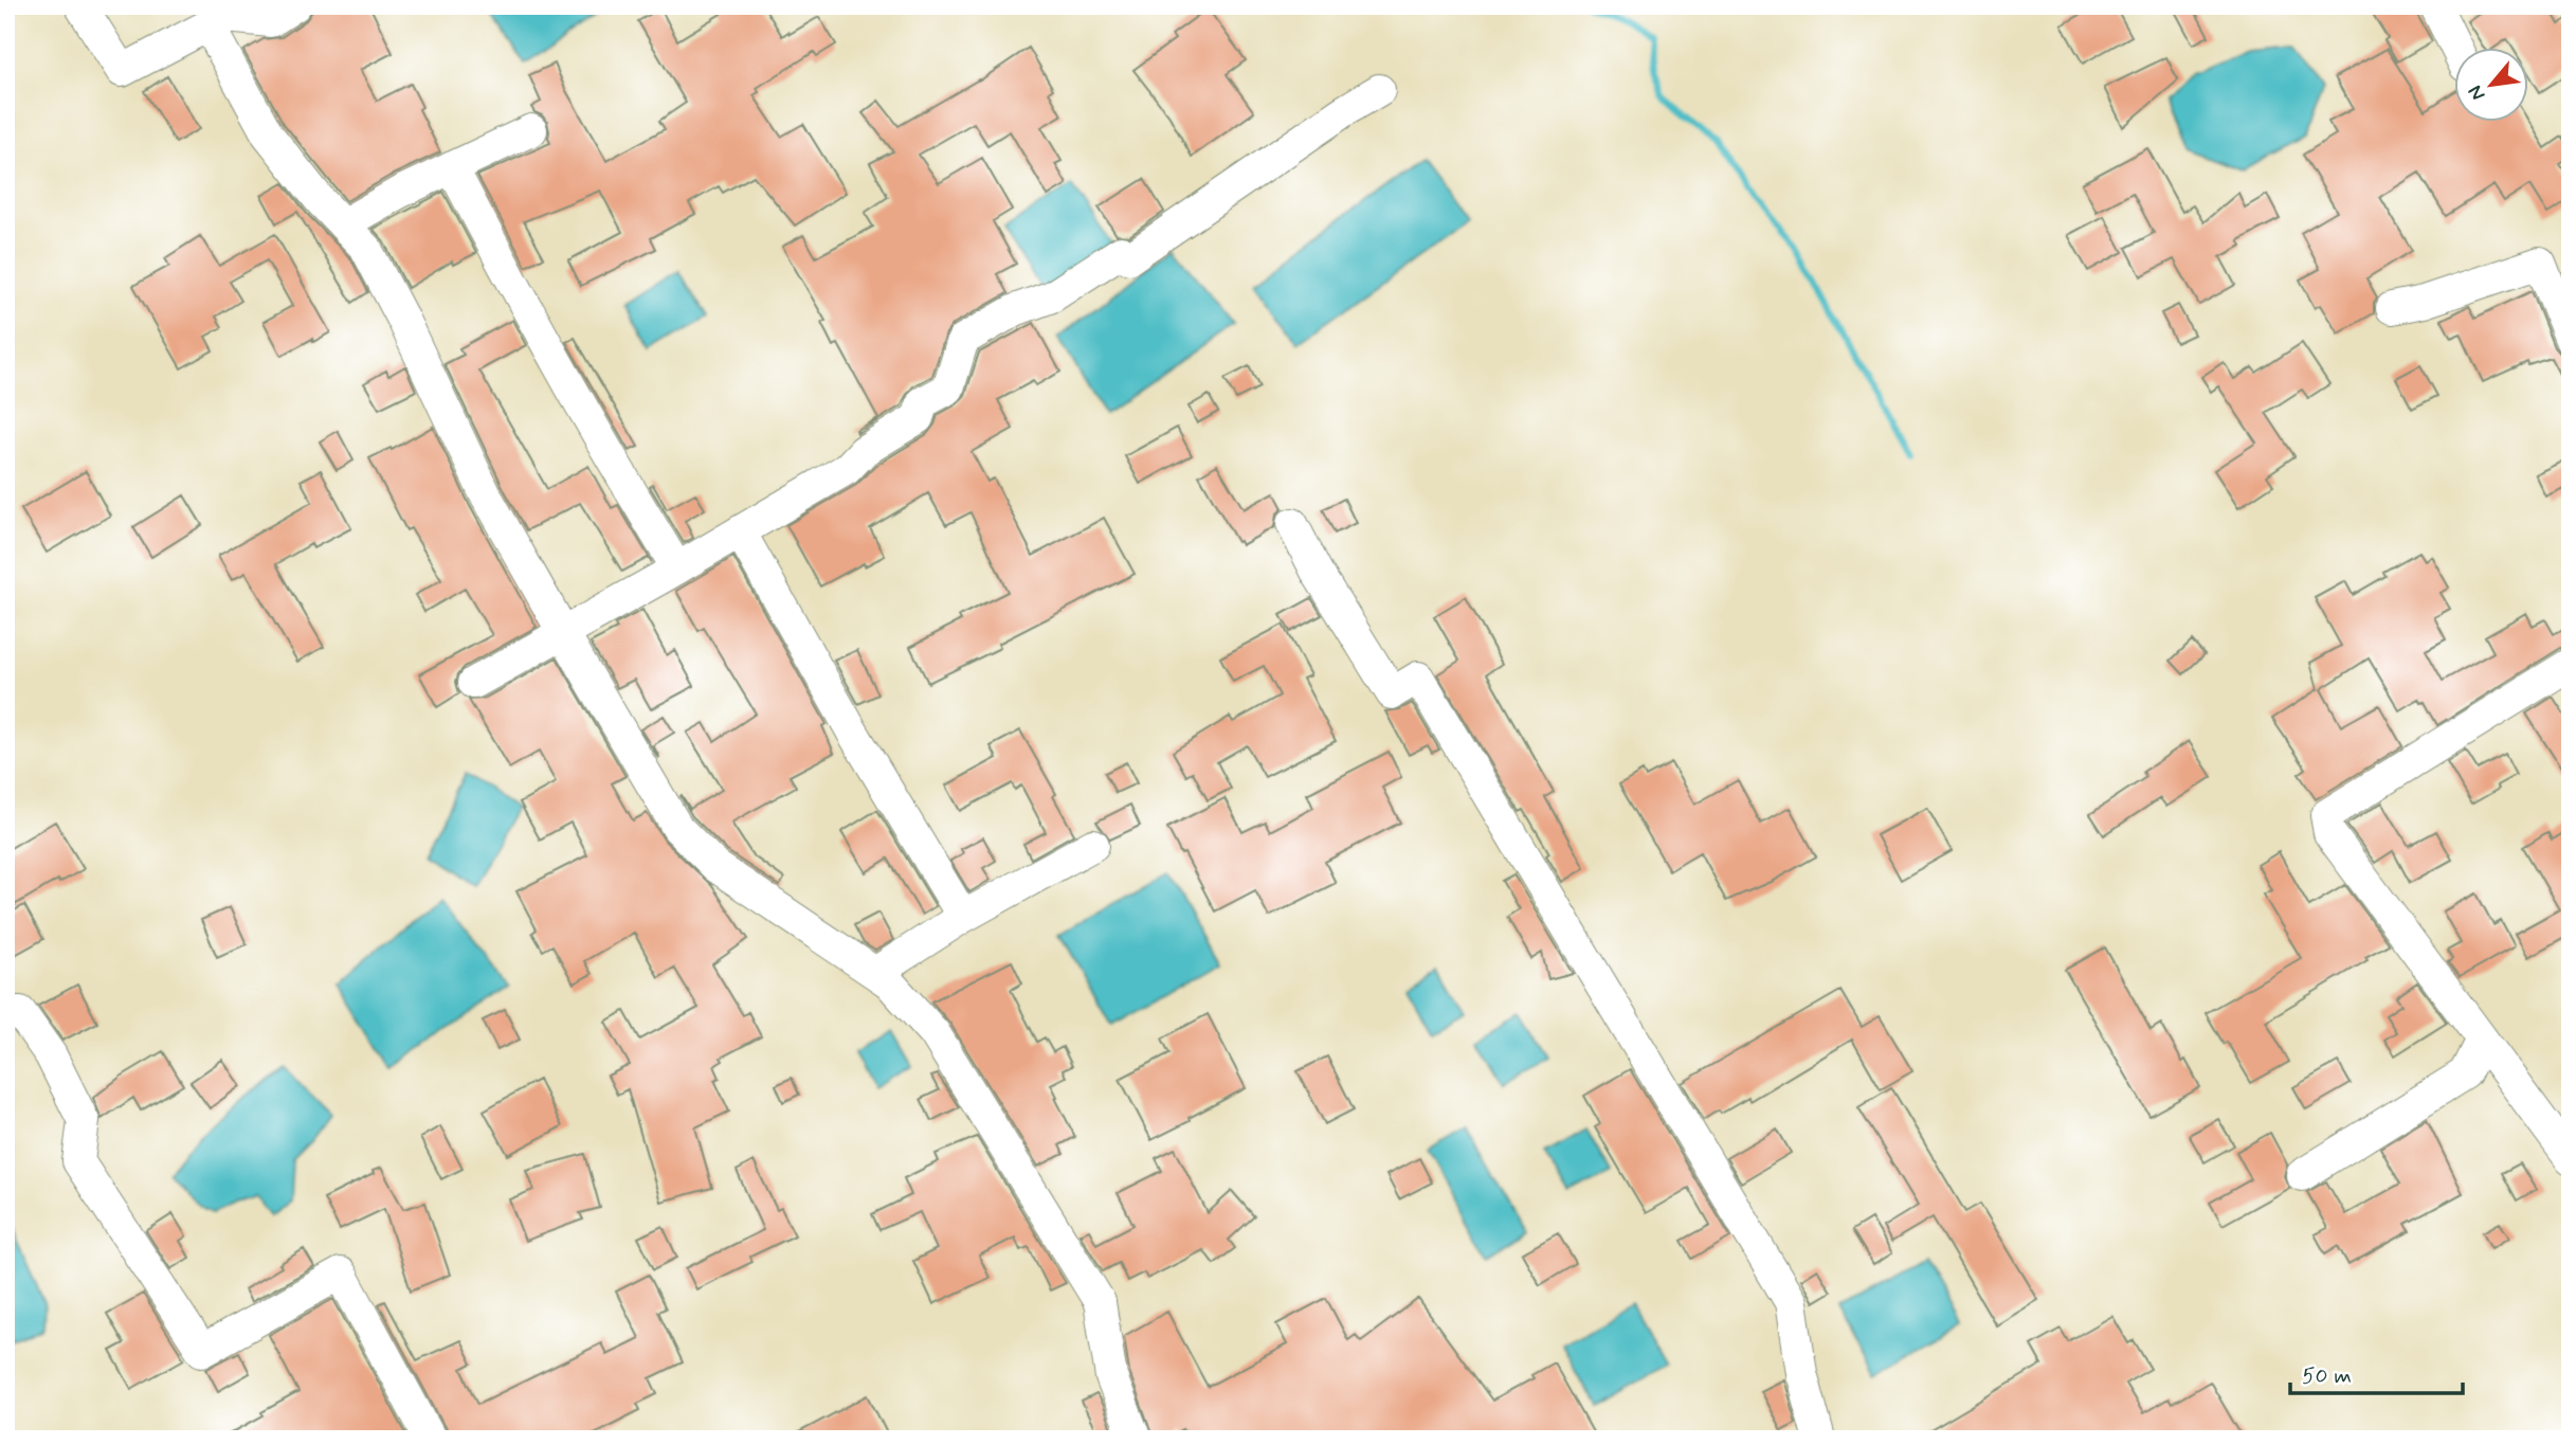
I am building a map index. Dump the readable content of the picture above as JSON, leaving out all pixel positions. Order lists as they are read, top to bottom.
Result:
{
  "scale_bar": "50 m",
  "north": "bottom left"
}
